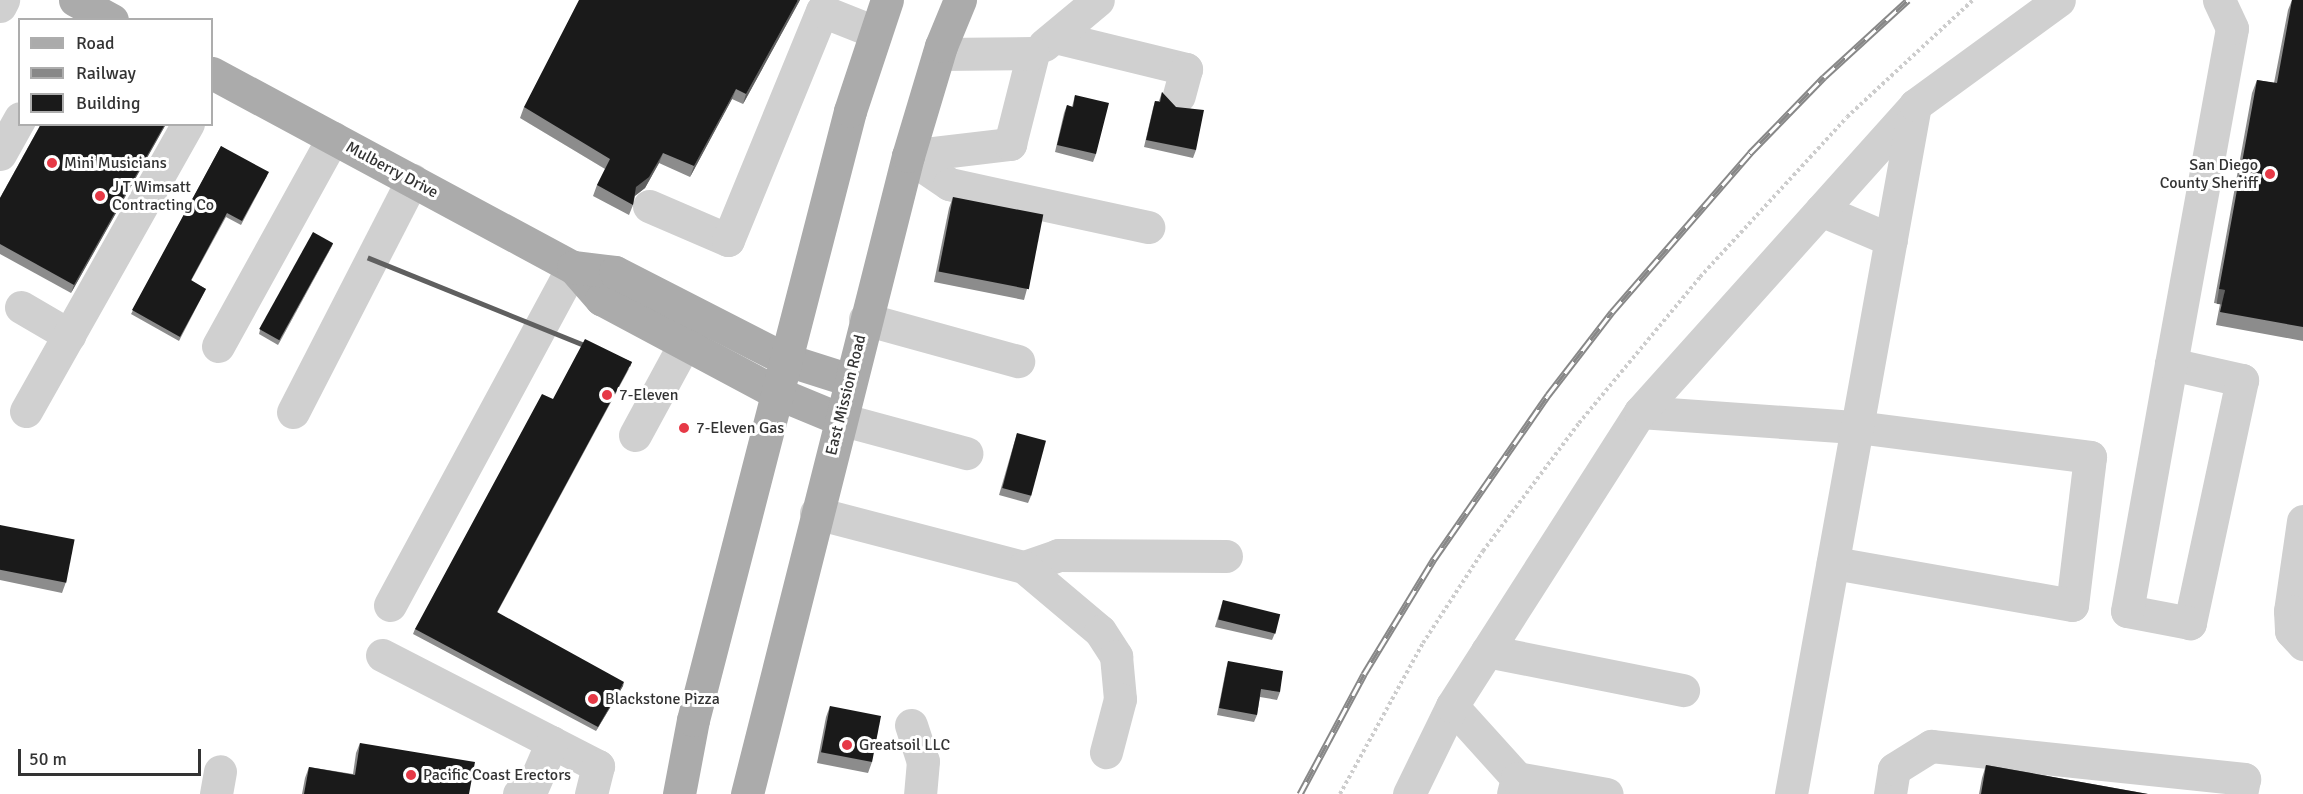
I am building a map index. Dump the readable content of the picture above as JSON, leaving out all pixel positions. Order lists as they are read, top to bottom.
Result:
{
  "streets": {
    "main road": ["Mulberry Drive", "East Mission Road"]
  },
  "crossings": [
    ["Mulberry Drive", "East Mission Road"]
  ],
  "places": [
    "Mini Musicians",
    "San Diego County Sheriff",
    "J T Wimsatt Contracting Co",
    "7-Eleven",
    "7-Eleven Gas",
    "Blackstone Pizza",
    "Greatsoil LLC",
    "Pacific Coast Erectors"
  ],
  "legend": ["Road", "Railway", "Building"],
  "scale_bar": "50 m"
}
